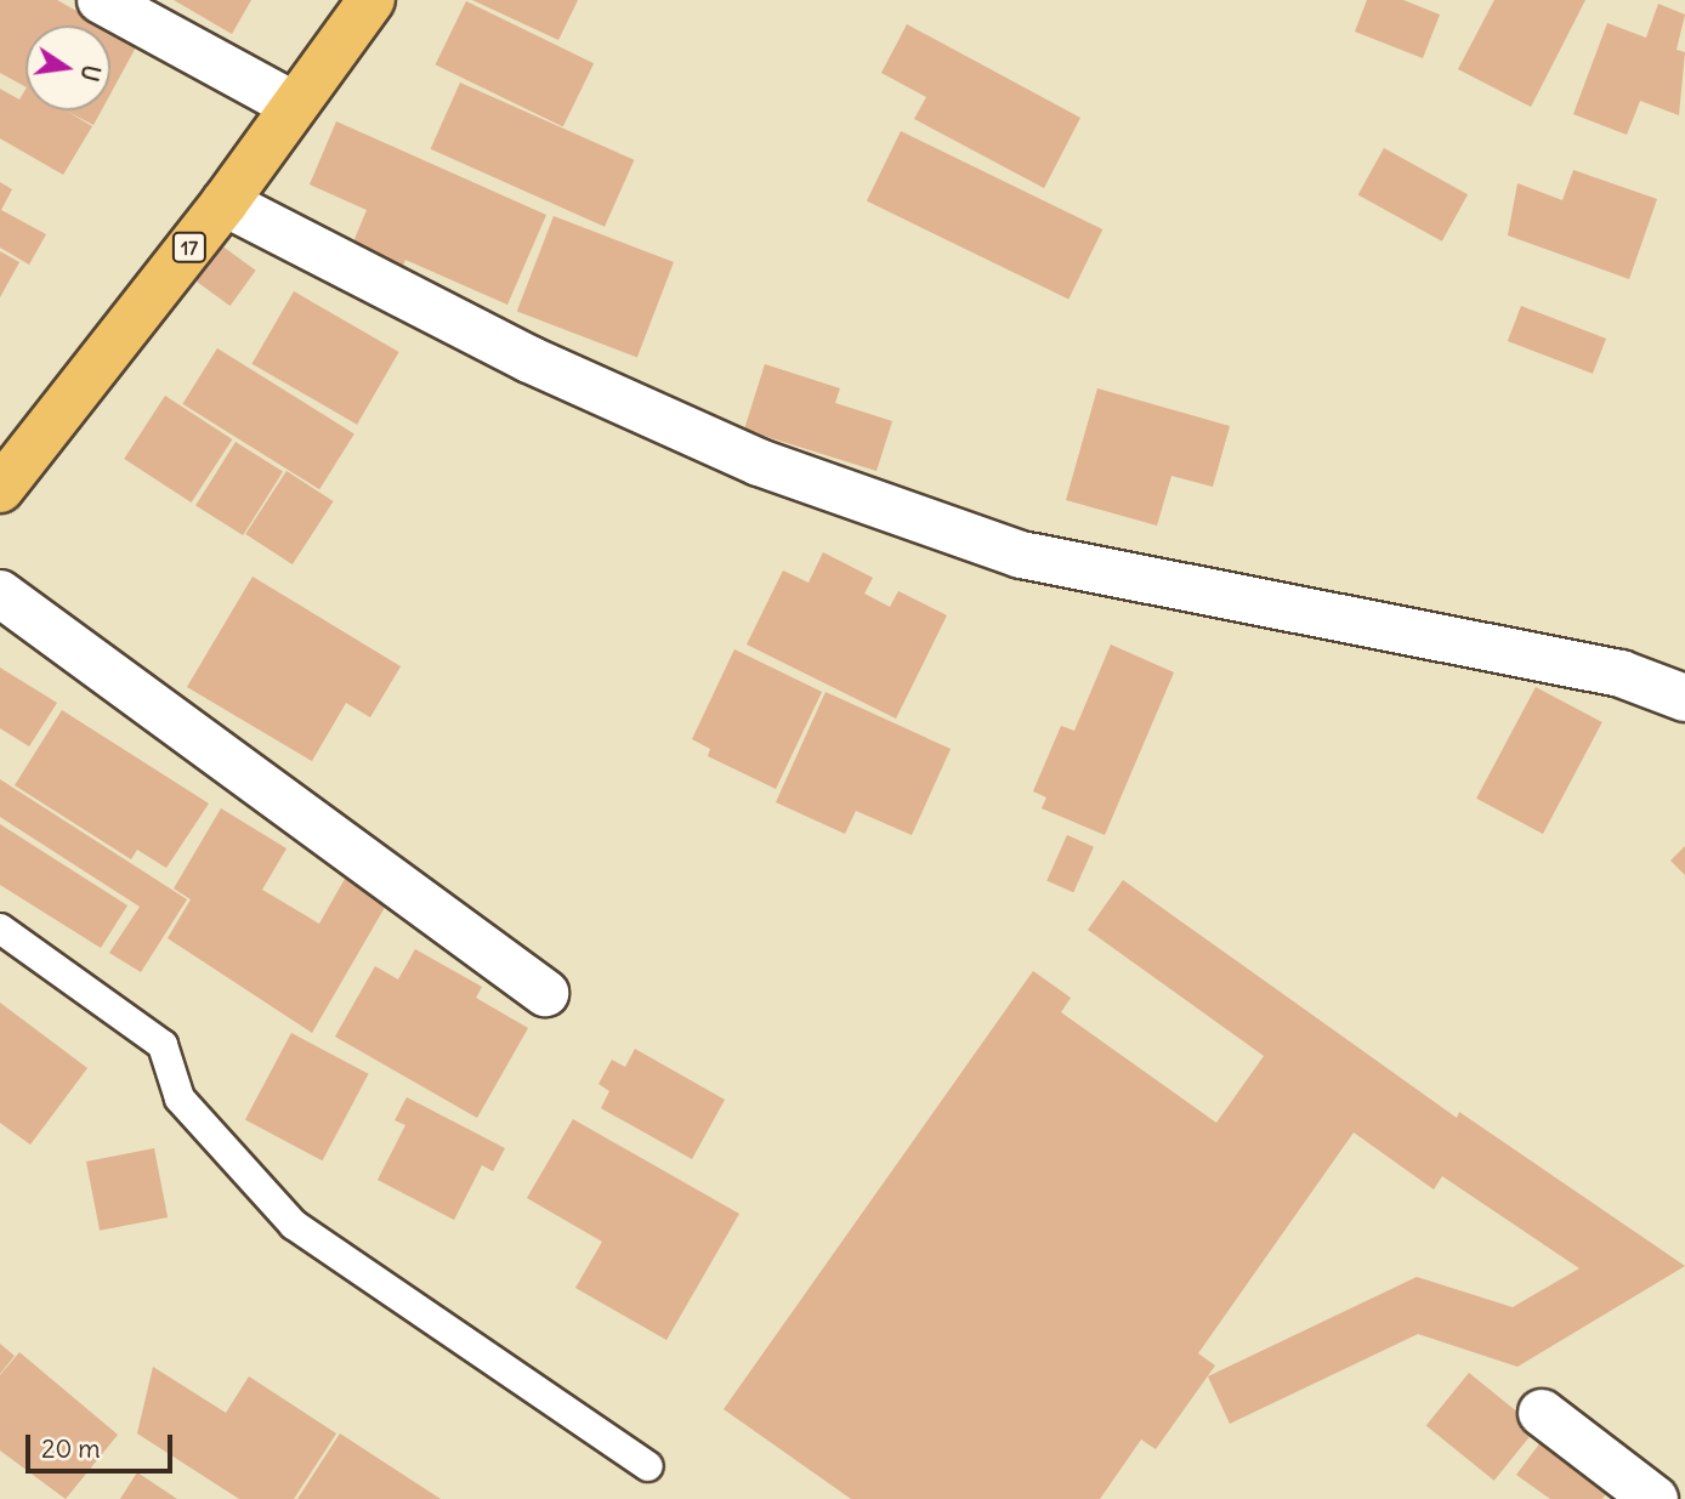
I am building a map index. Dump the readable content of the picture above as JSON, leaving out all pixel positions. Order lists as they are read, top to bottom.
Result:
{
  "streets": {
    "highway": ["17"]
  },
  "scale_bar": "20 m",
  "north": "right"
}
